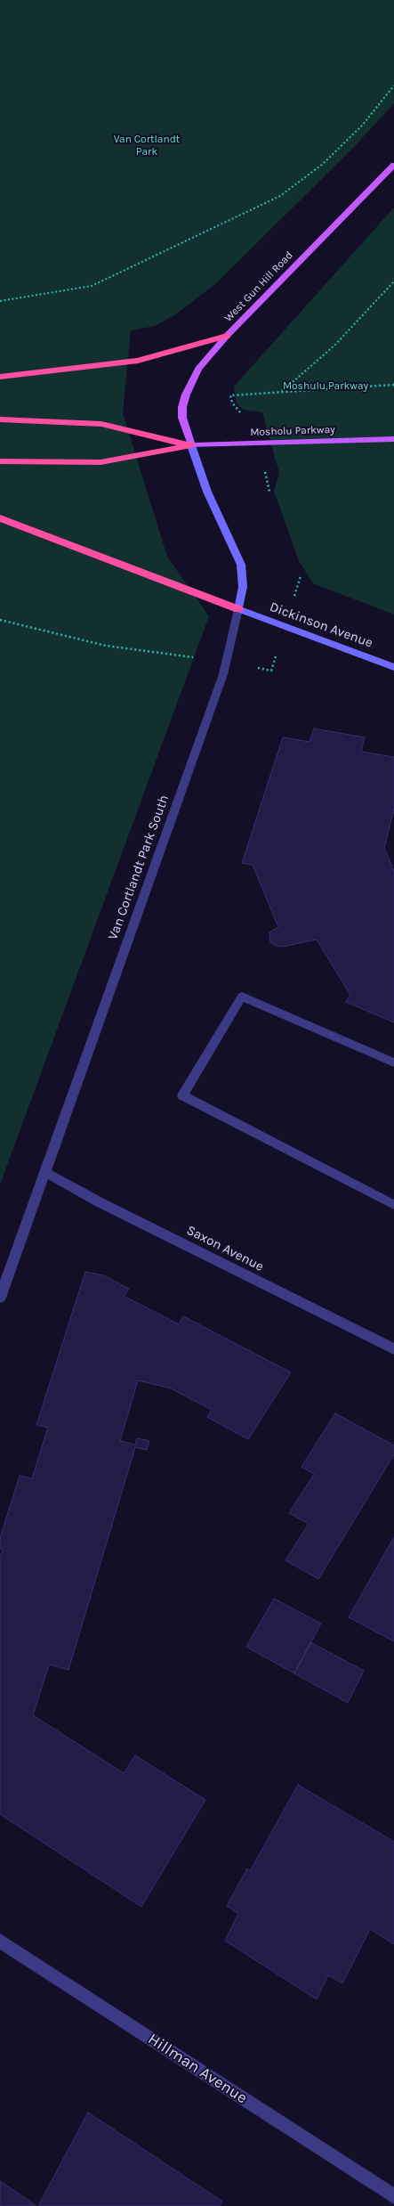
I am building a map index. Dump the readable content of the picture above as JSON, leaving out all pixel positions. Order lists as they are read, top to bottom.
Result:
{
  "streets": {
    "highway": ["Mosholu Parkway"],
    "main road": ["West Gun Hill Road", "Dickinson Avenue", "Van Cortlandt Park South"],
    "street": ["Saxon Avenue", "Hillman Avenue"]
  },
  "crossings": [
    ["West Gun Hill Road", "Mosholu Parkway"],
    ["West Gun Hill Road", "Van Cortlandt Park South"],
    ["Mosholu Parkway", "Van Cortlandt Park South"],
    ["Dickinson Avenue", "Van Cortlandt Park South"],
    ["Van Cortlandt Park South", "Saxon Avenue"]
  ],
  "parks": ["Van Cortlandt Park", "Moshulu Parkway"]
}
